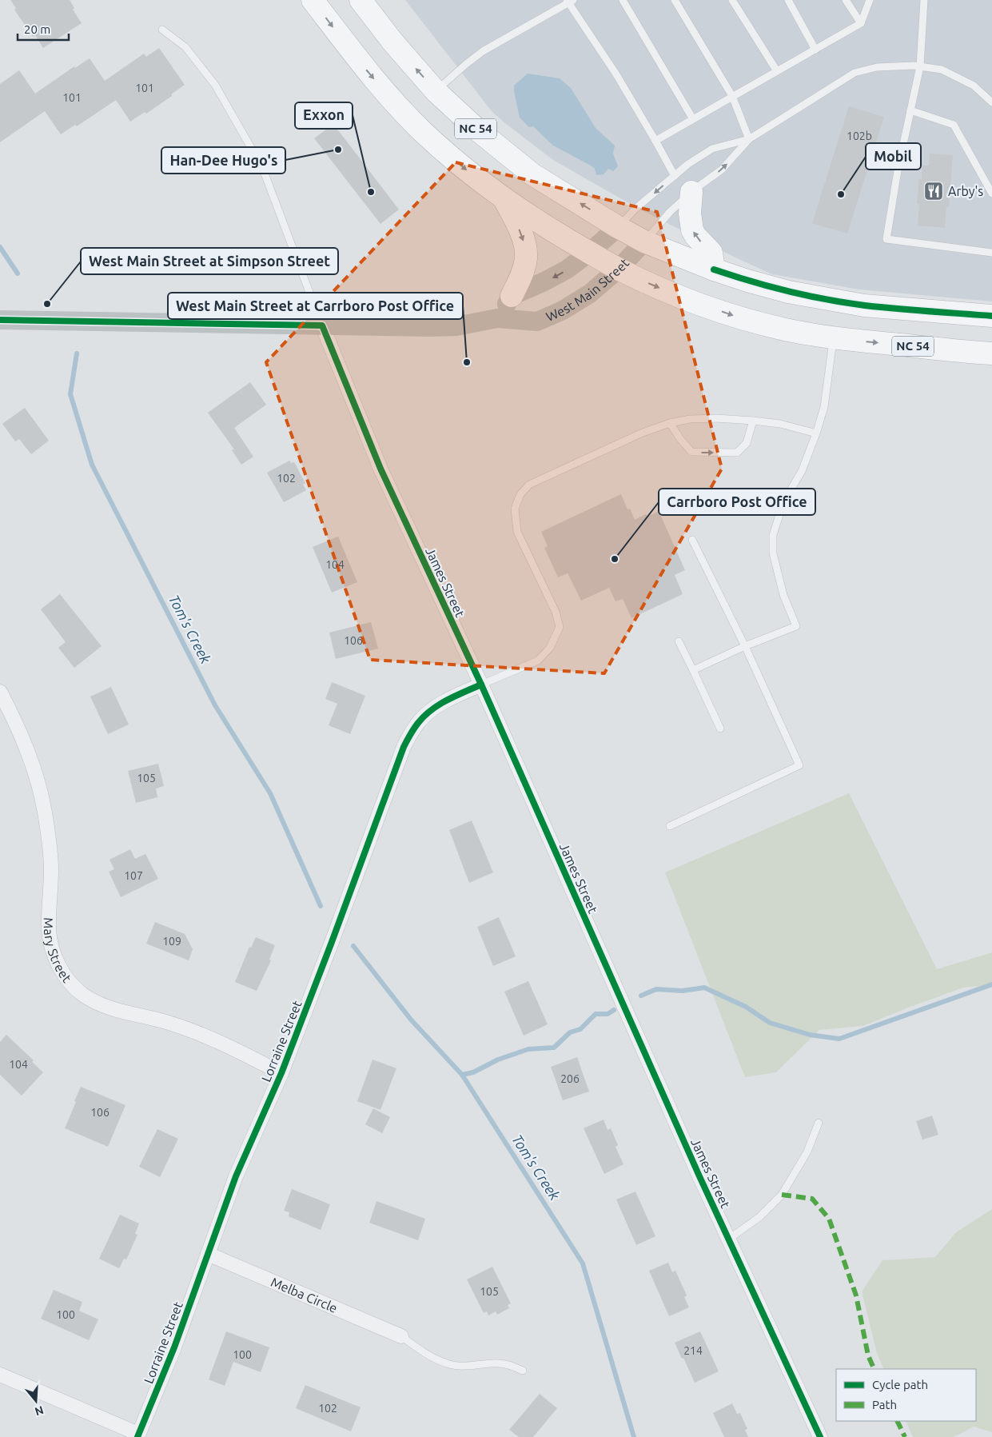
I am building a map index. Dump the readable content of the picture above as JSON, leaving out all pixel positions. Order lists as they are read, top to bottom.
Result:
{
  "streets": {
    "highway": ["NC 54"],
    "main road": ["West Main Street"],
    "street": [
      "James Street",
      "Mary Street",
      "Lorraine Street",
      "Melba Circle"
    ]
  },
  "crossings": [
    ["NC 54", "West Main Street"],
    ["West Main Street", "James Street"],
    ["James Street", "Lorraine Street"],
    ["Mary Street", "Lorraine Street"],
    ["Lorraine Street", "Melba Circle"]
  ],
  "water": ["Tom's Creek"],
  "places": {
    "other": [
      "Han-Dee Hugo's",
      "Exxon",
      "Mobil",
      "West Main Street at Simpson Street",
      "West Main Street at Carrboro Post Office",
      "Carrboro Post Office"
    ],
    "restaurant": ["Arby's"]
  },
  "house_numbers": [
    "101",
    "101",
    "102b",
    "102",
    "104",
    "106",
    "105",
    "107",
    "109",
    "104",
    "206",
    "106",
    "105",
    "100",
    "214",
    "100",
    "102"
  ],
  "legend": ["Cycle path", "Path"],
  "scale_bar": "20 m",
  "north": "bottom"
}
